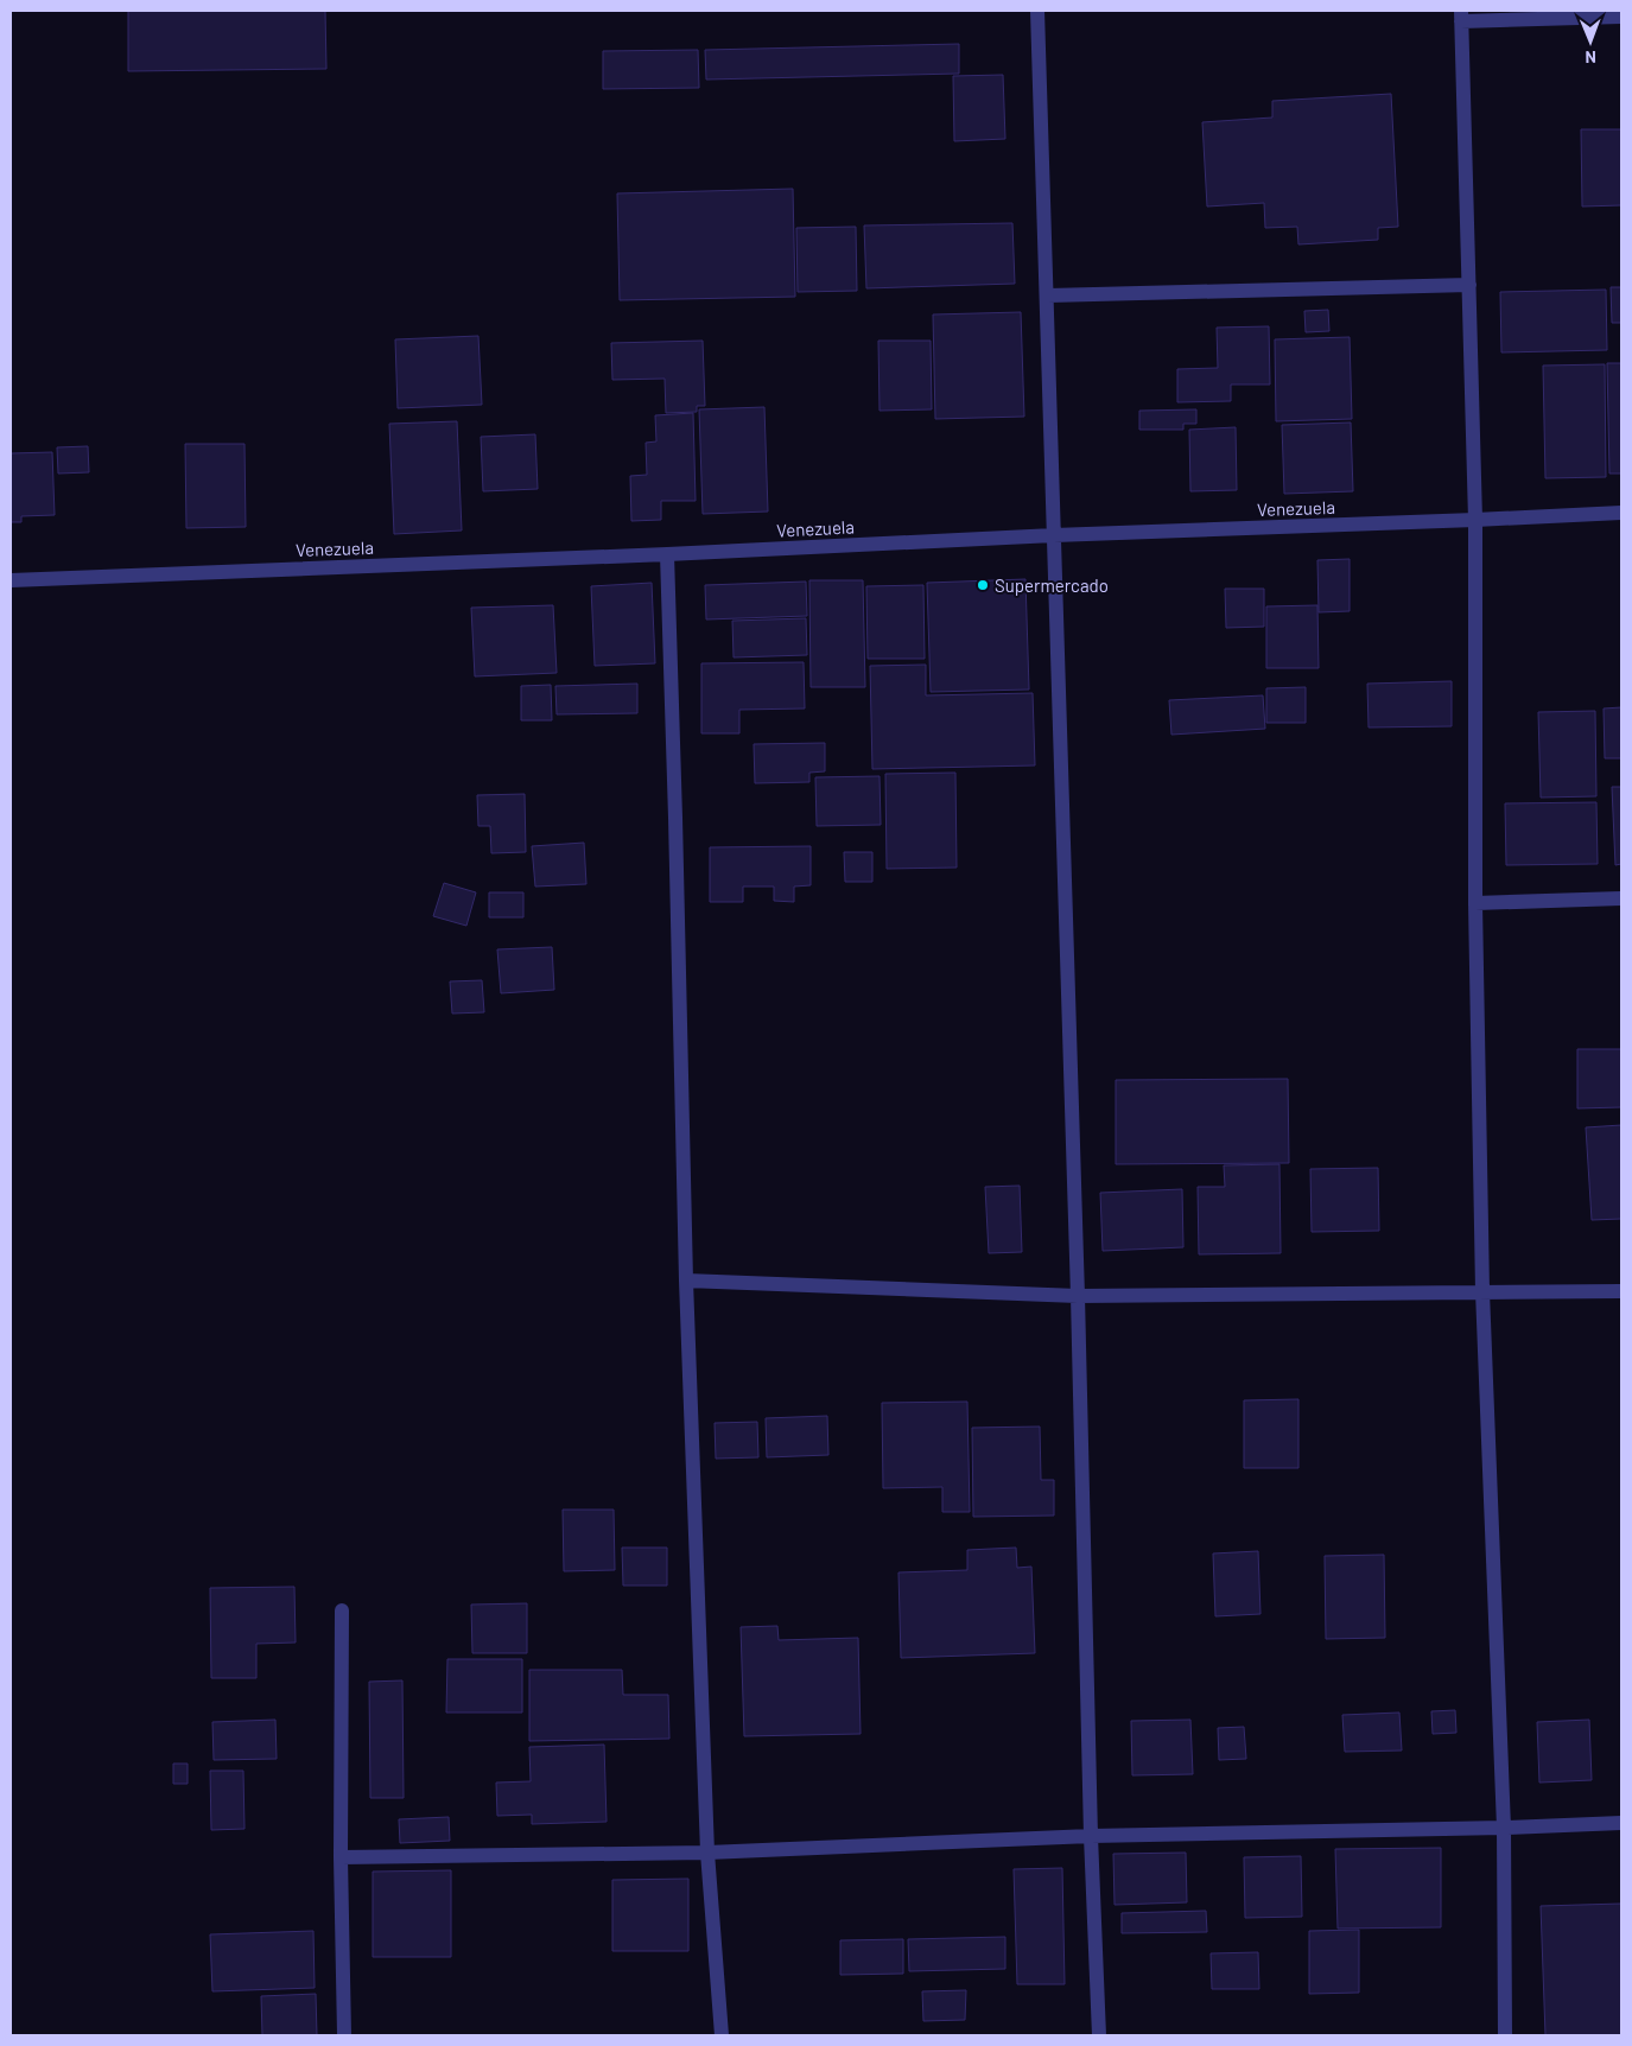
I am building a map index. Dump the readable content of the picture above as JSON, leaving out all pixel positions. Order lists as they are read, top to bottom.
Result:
{
  "streets": {
    "street": ["Venezuela"]
  },
  "places": ["Supermercado"],
  "north": "bottom"
}
